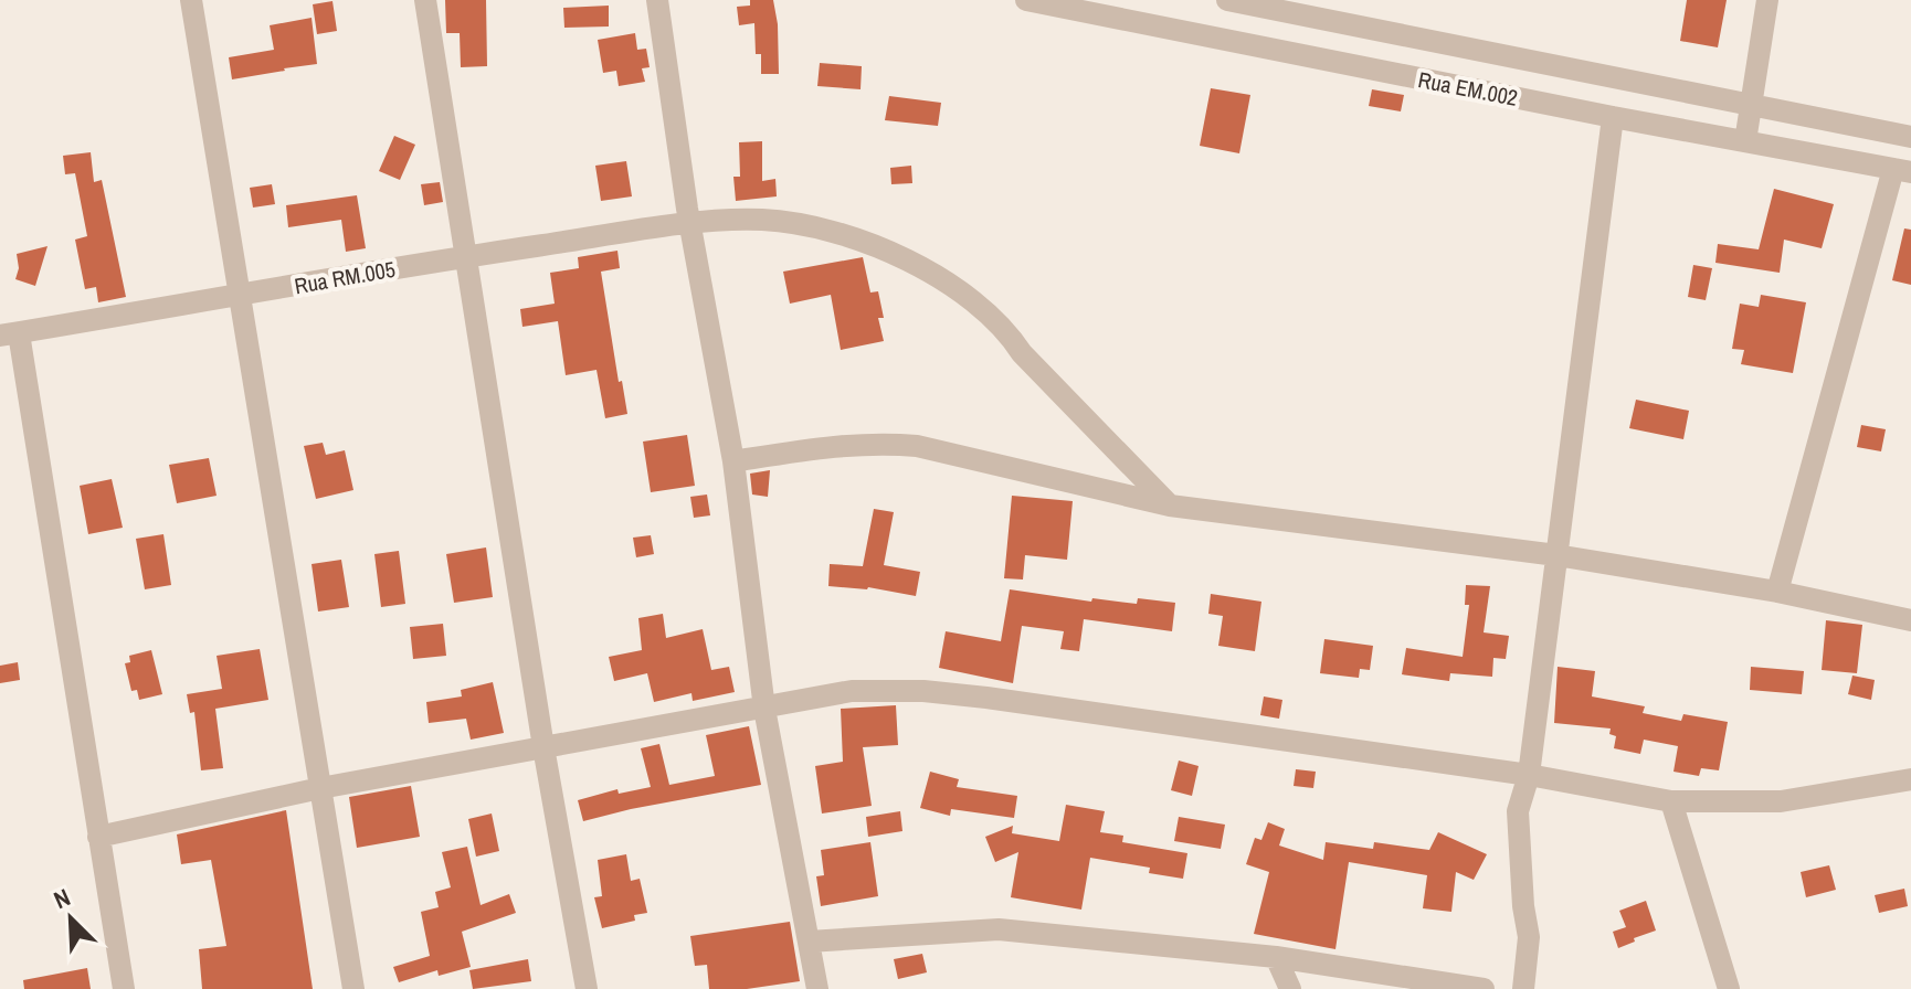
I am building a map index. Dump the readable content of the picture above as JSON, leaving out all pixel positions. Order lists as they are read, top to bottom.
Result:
{
  "streets": {
    "street": ["Rua EM.002", "Rua RM.005"]
  },
  "north": "top left"
}
